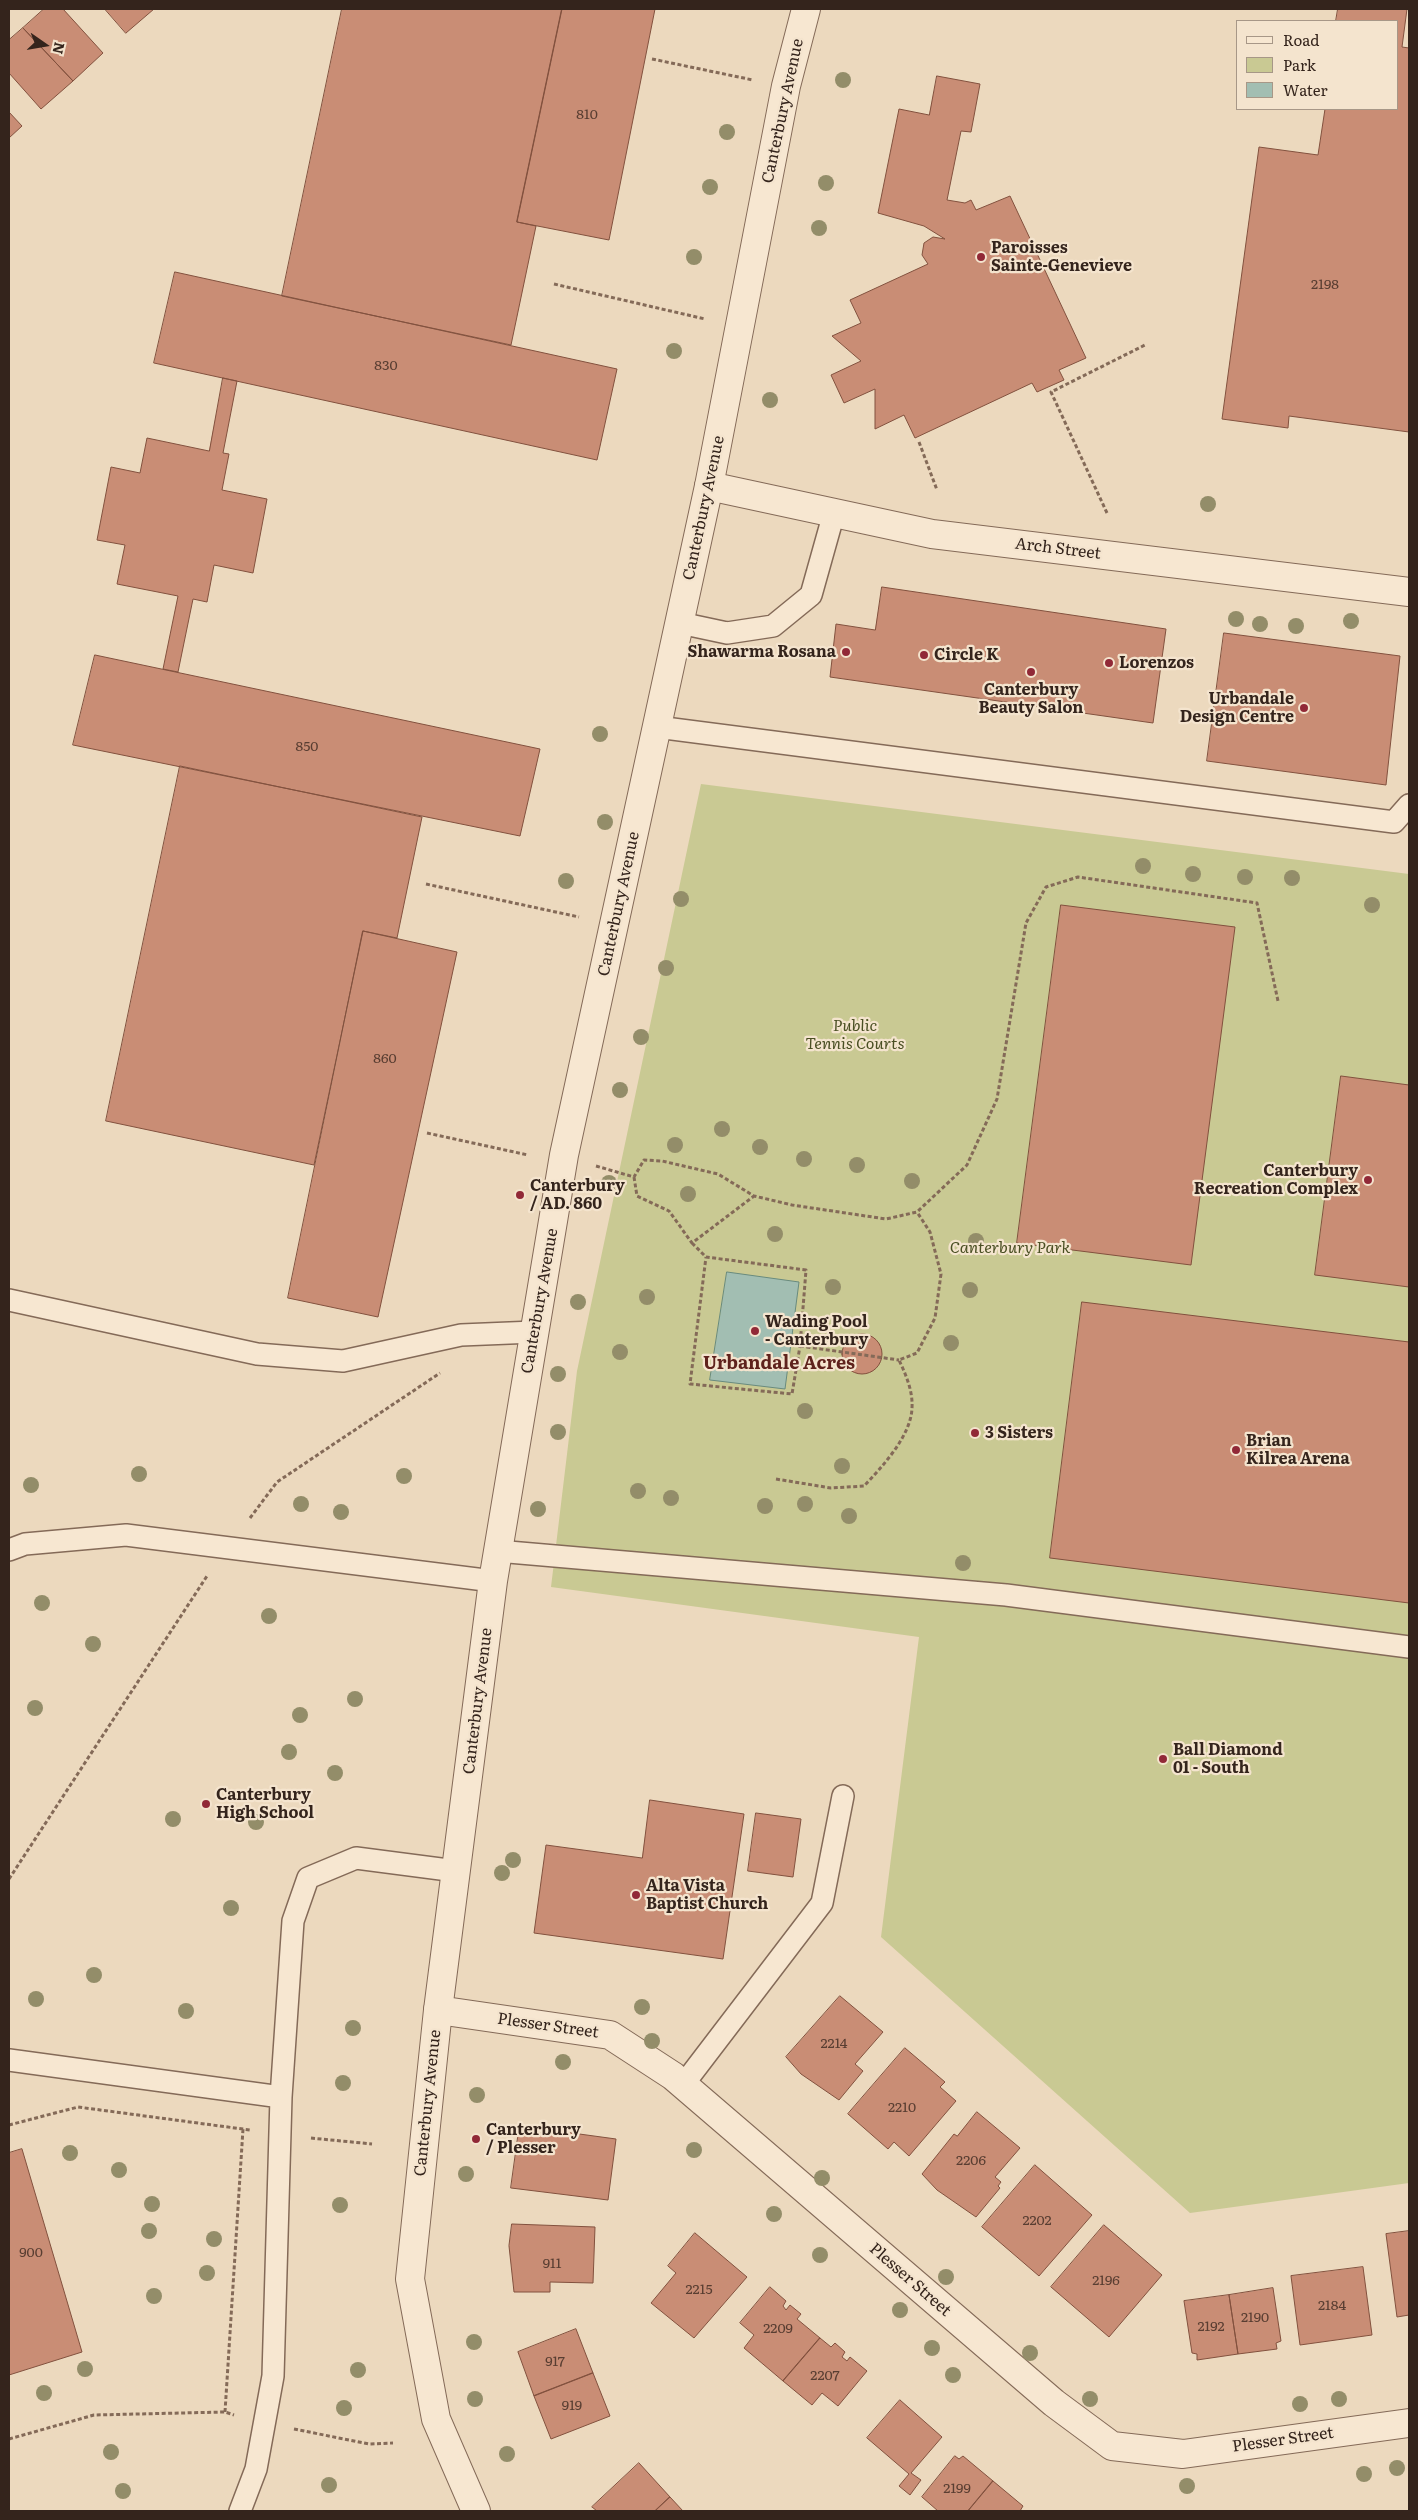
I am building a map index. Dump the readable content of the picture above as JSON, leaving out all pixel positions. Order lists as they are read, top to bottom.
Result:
{
  "streets": {
    "street": ["Canterbury Avenue", "Arch Street", "Plesser Street"]
  },
  "crossings": [
    ["Canterbury Avenue", "Arch Street"],
    ["Canterbury Avenue", "Plesser Street"]
  ],
  "districts": ["Urbandale Acres"],
  "parks": ["Public Tennis Courts", "Canterbury Park"],
  "places": [
    "Paroisses Sainte-Genevieve",
    "Shawarma Rosana",
    "Circle K",
    "Lorenzos",
    "Canterbury Beauty Salon",
    "Urbandale Design Centre",
    "Canterbury Recreation Complex",
    "Canterbury / AD. 860",
    "Wading Pool - Canterbury",
    "3 Sisters",
    "Brian Kilrea Arena",
    "Ball Diamond 01 - South",
    "Canterbury High School",
    "Alta Vista Baptist Church",
    "Canterbury / Plesser"
  ],
  "house_numbers": [
    "810",
    "2198",
    "830",
    "850",
    "860",
    "2214",
    "2210",
    "2206",
    "2202",
    "900",
    "911",
    "2196",
    "2215",
    "2184",
    "2190",
    "2192",
    "2209",
    "917",
    "2207",
    "919",
    "2199"
  ],
  "legend": ["Road", "Park", "Water"],
  "north": "right"
}
